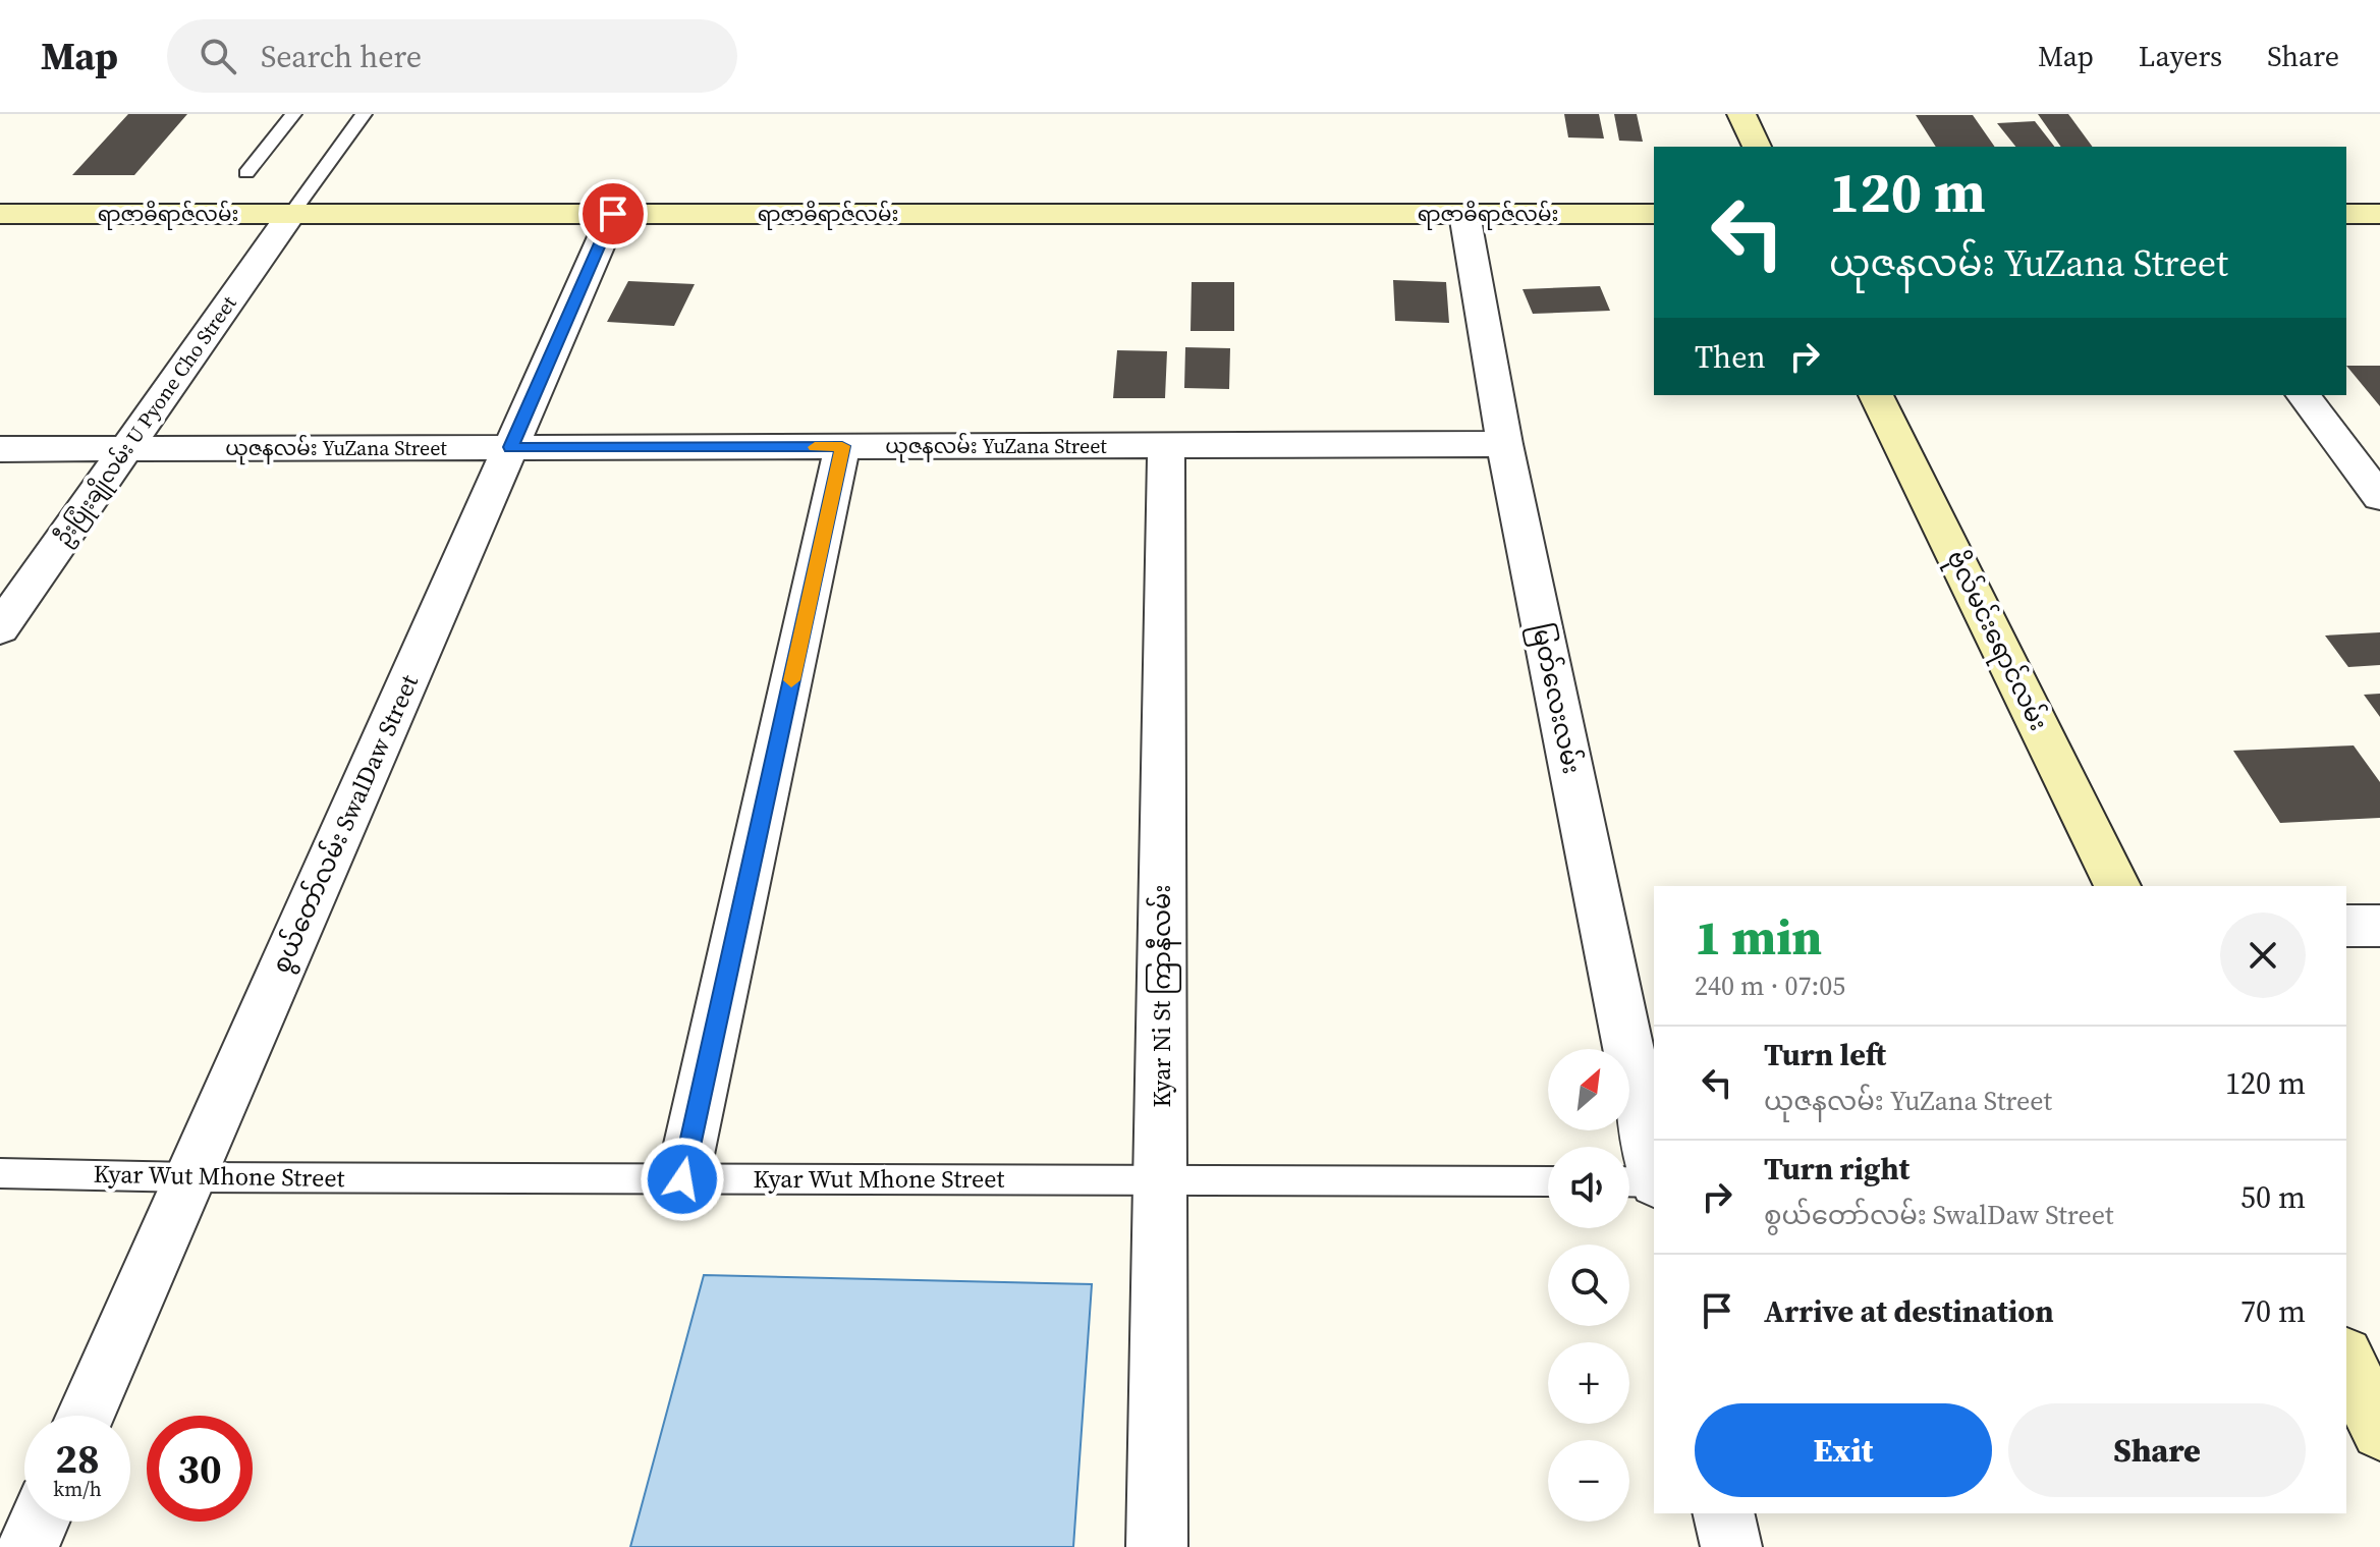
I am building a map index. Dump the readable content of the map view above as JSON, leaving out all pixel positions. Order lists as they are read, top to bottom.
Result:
{
  "streets": {
    "street": [
      "ရာဇာဓိရာဇ်လမ်း",
      "ဦးပြုံးချိုလမ်း U Pyone Cho Street",
      "ယုဇနလမ်း YuZana Street",
      "ဗိုလ်မင်းရောင်လမ်း",
      "မြတ်လေးလမ်း",
      "စွယ်တော်လမ်း SwalDaw Street",
      "Kyar Ni St ကြာနီလမ်း"
    ],
    "lane": ["Kyar Wut Mhone Street"]
  },
  "crossings": [
    ["ရာဇာဓိရာဇ်လမ်း", "ဦးပြုံးချိုလမ်း U Pyone Cho Street"],
    ["ရာဇာဓိရာဇ်လမ်း", "မြတ်လေးလမ်း"],
    ["ရာဇာဓိရာဇ်လမ်း", "စွယ်တော်လမ်း SwalDaw Street"],
    ["ဦးပြုံးချိုလမ်း U Pyone Cho Street", "ယုဇနလမ်း YuZana Street"],
    ["ယုဇနလမ်း YuZana Street", "မြတ်လေးလမ်း"],
    ["ယုဇနလမ်း YuZana Street", "စွယ်တော်လမ်း SwalDaw Street"],
    ["ယုဇနလမ်း YuZana Street", "Kyar Ni St ကြာနီလမ်း"],
    ["စွယ်တော်လမ်း SwalDaw Street", "Kyar Wut Mhone Street"],
    ["Kyar Ni St ကြာနီလမ်း", "Kyar Wut Mhone Street"]
  ],
  "north": "top right",
  "page": {
    "header": "Map",
    "search": "Search here",
    "nav": ["Map", "Layers", "Share"],
    "turn": ["120 m", "ယုဇနလမ်း YuZana Street"],
    "then": "Then",
    "heading": ["1 min", "240 m · 07:05"],
    "list": [
      {
        "name": "Turn left",
        "note": "ယုဇနလမ်း YuZana Street",
        "value": "120 m"
      },
      {
        "name": "Turn right",
        "note": "စွယ်တော်လမ်း SwalDaw Street",
        "value": "50 m"
      },
      {
        "name": "Arrive at destination",
        "value": "70 m"
      }
    ],
    "map_buttons": ["+", "−"],
    "buttons": ["Exit", "Share"],
    "speed": "28 km/h",
    "limit": "30"
  }
}
